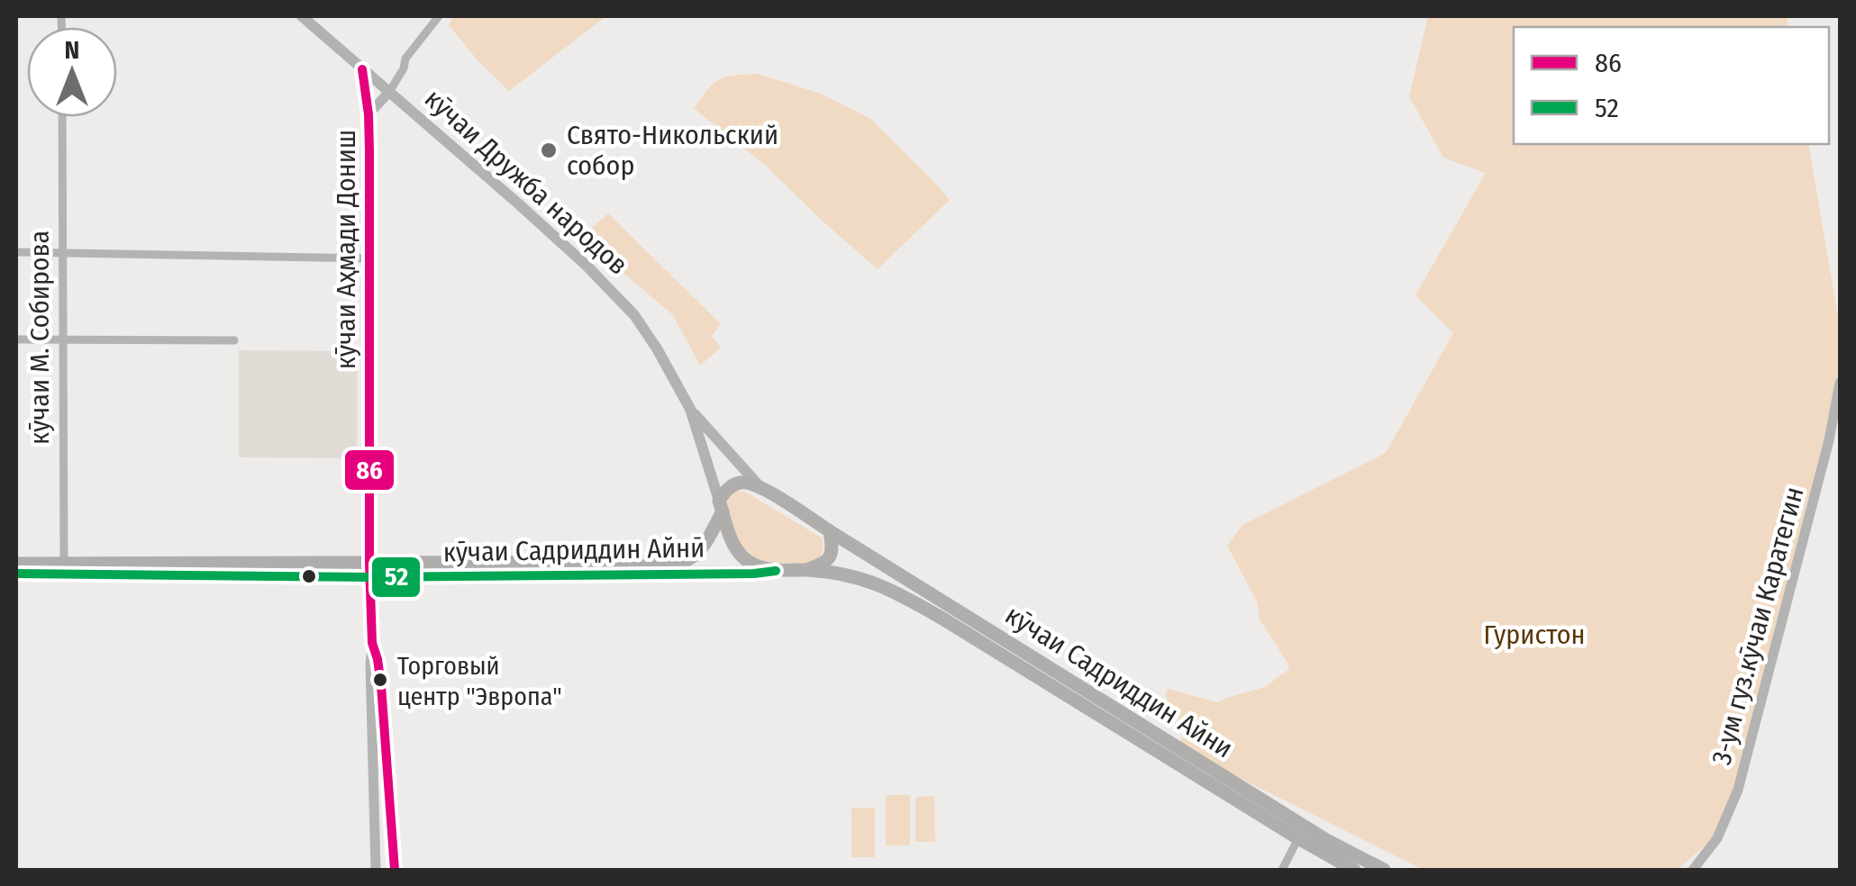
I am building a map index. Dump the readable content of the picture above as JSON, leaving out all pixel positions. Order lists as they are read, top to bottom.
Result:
{
  "streets": {
    "highway": ["кӯчаи Садриддин Айнӣ", "кӯчаи Садриддин Айни"],
    "main road": ["кӯчаи Дружба народов"],
    "street": ["кӯчаи Аҳмади Дониш", "кӯчаи М. Собирова", "3-ум гуз.кӯчаи Каратегин"]
  },
  "crossings": [
    ["кӯчаи Дружба народов", "кӯчаи Аҳмади Дониш"],
    ["кӯчаи Аҳмади Дониш", "кӯчаи Садриддин Айнӣ"],
    ["кӯчаи М. Собирова", "кӯчаи Садриддин Айнӣ"]
  ],
  "parks": ["Гуристон"],
  "places": ["Свято-Никольский собор", "Торговый центр \"Эвропа\""],
  "lines": ["transit line 86", "transit line 52"],
  "legend": ["86", "52"],
  "north": "top"
}
